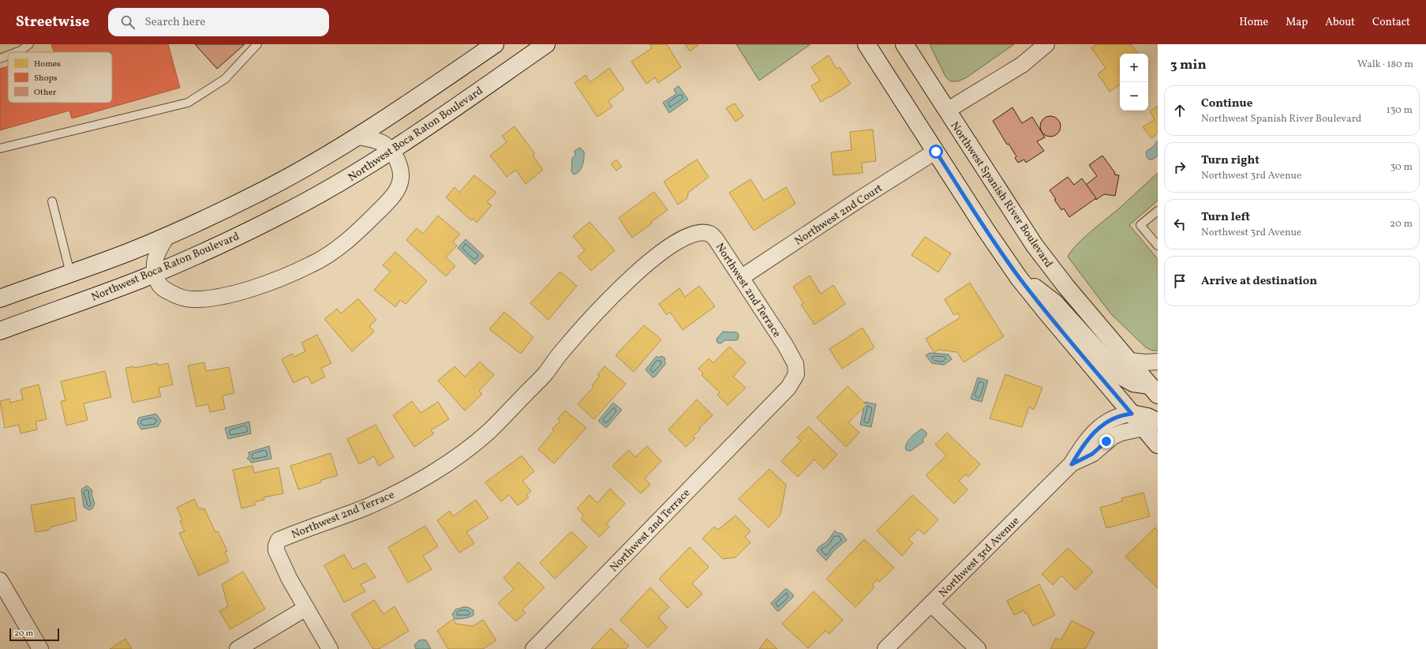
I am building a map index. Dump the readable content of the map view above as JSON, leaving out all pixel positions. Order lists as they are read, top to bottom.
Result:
{
  "streets": {
    "street": [
      "Northwest Boca Raton Boulevard",
      "Northwest Spanish River Boulevard",
      "Northwest 2nd Court",
      "Northwest 2nd Terrace",
      "Northwest 3rd Avenue"
    ]
  },
  "crossings": [
    ["Northwest 2nd Court", "Northwest 2nd Terrace"]
  ],
  "legend": ["Homes", "Shops", "Other"],
  "scale_bar": "20 m",
  "page": {
    "header": "Streetwise",
    "search": "Search here",
    "nav": [
      "Home",
      "Map",
      "About",
      "Contact"
    ],
    "heading": ["3 min", "Walk · 180 m"],
    "map_buttons": ["+", "−"],
    "list": [
      ["Continue", "Northwest Spanish River Boulevard", "130 m"],
      ["Turn right", "Northwest 3rd Avenue", "30 m"],
      ["Turn left", "Northwest 3rd Avenue", "20 m"],
      "Arrive at destination"
    ],
    "scale": "20 m"
  }
}
